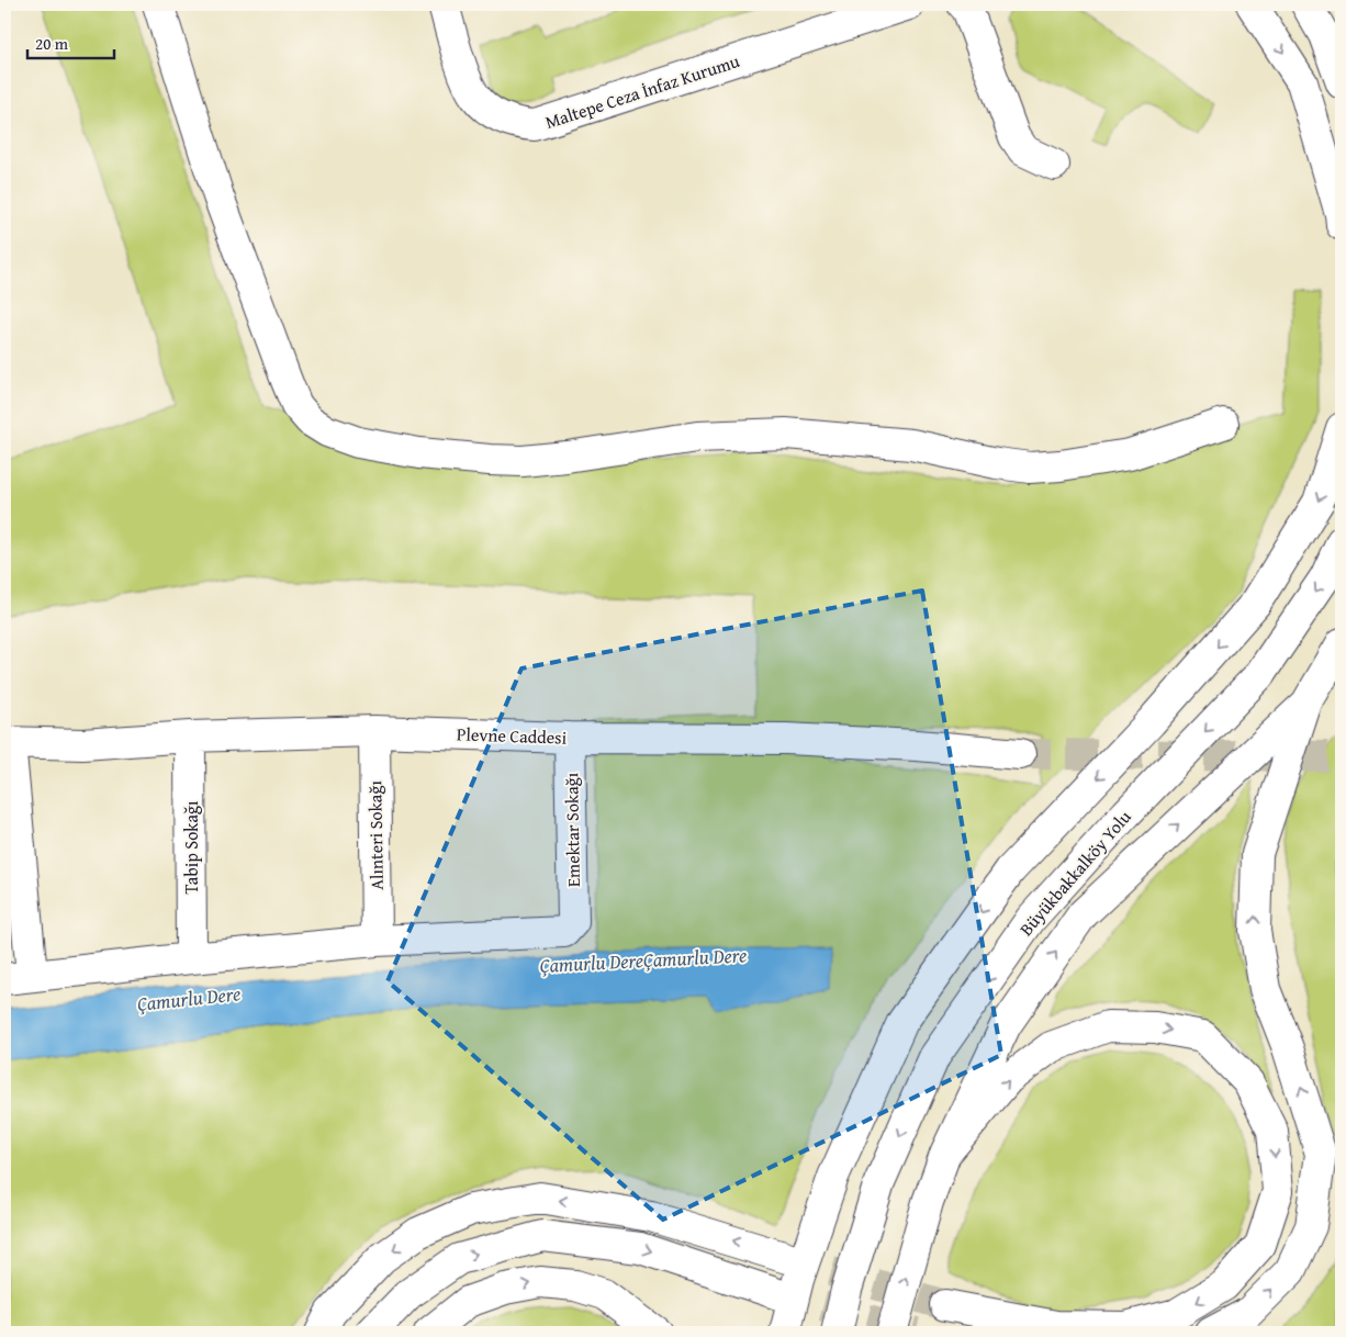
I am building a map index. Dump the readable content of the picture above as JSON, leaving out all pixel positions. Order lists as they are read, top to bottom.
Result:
{
  "streets": {
    "main road": [
      "Maltepe Ceza İnfaz Kurumu",
      "Plevne Caddesi",
      "Emektar Sokağı",
      "Alınteri Sokağı",
      "Tabip Sokağı",
      "Büyükbakkalköy Yolu"
    ]
  },
  "crossings": [
    ["Plevne Caddesi", "Emektar Sokağı"],
    ["Plevne Caddesi", "Alınteri Sokağı"],
    ["Plevne Caddesi", "Tabip Sokağı"],
    ["Emektar Sokağı", "Alınteri Sokağı"]
  ],
  "water": ["Çamurlu DereÇamurlu Dere", "Çamurlu Dere"],
  "scale_bar": "20 m"
}
